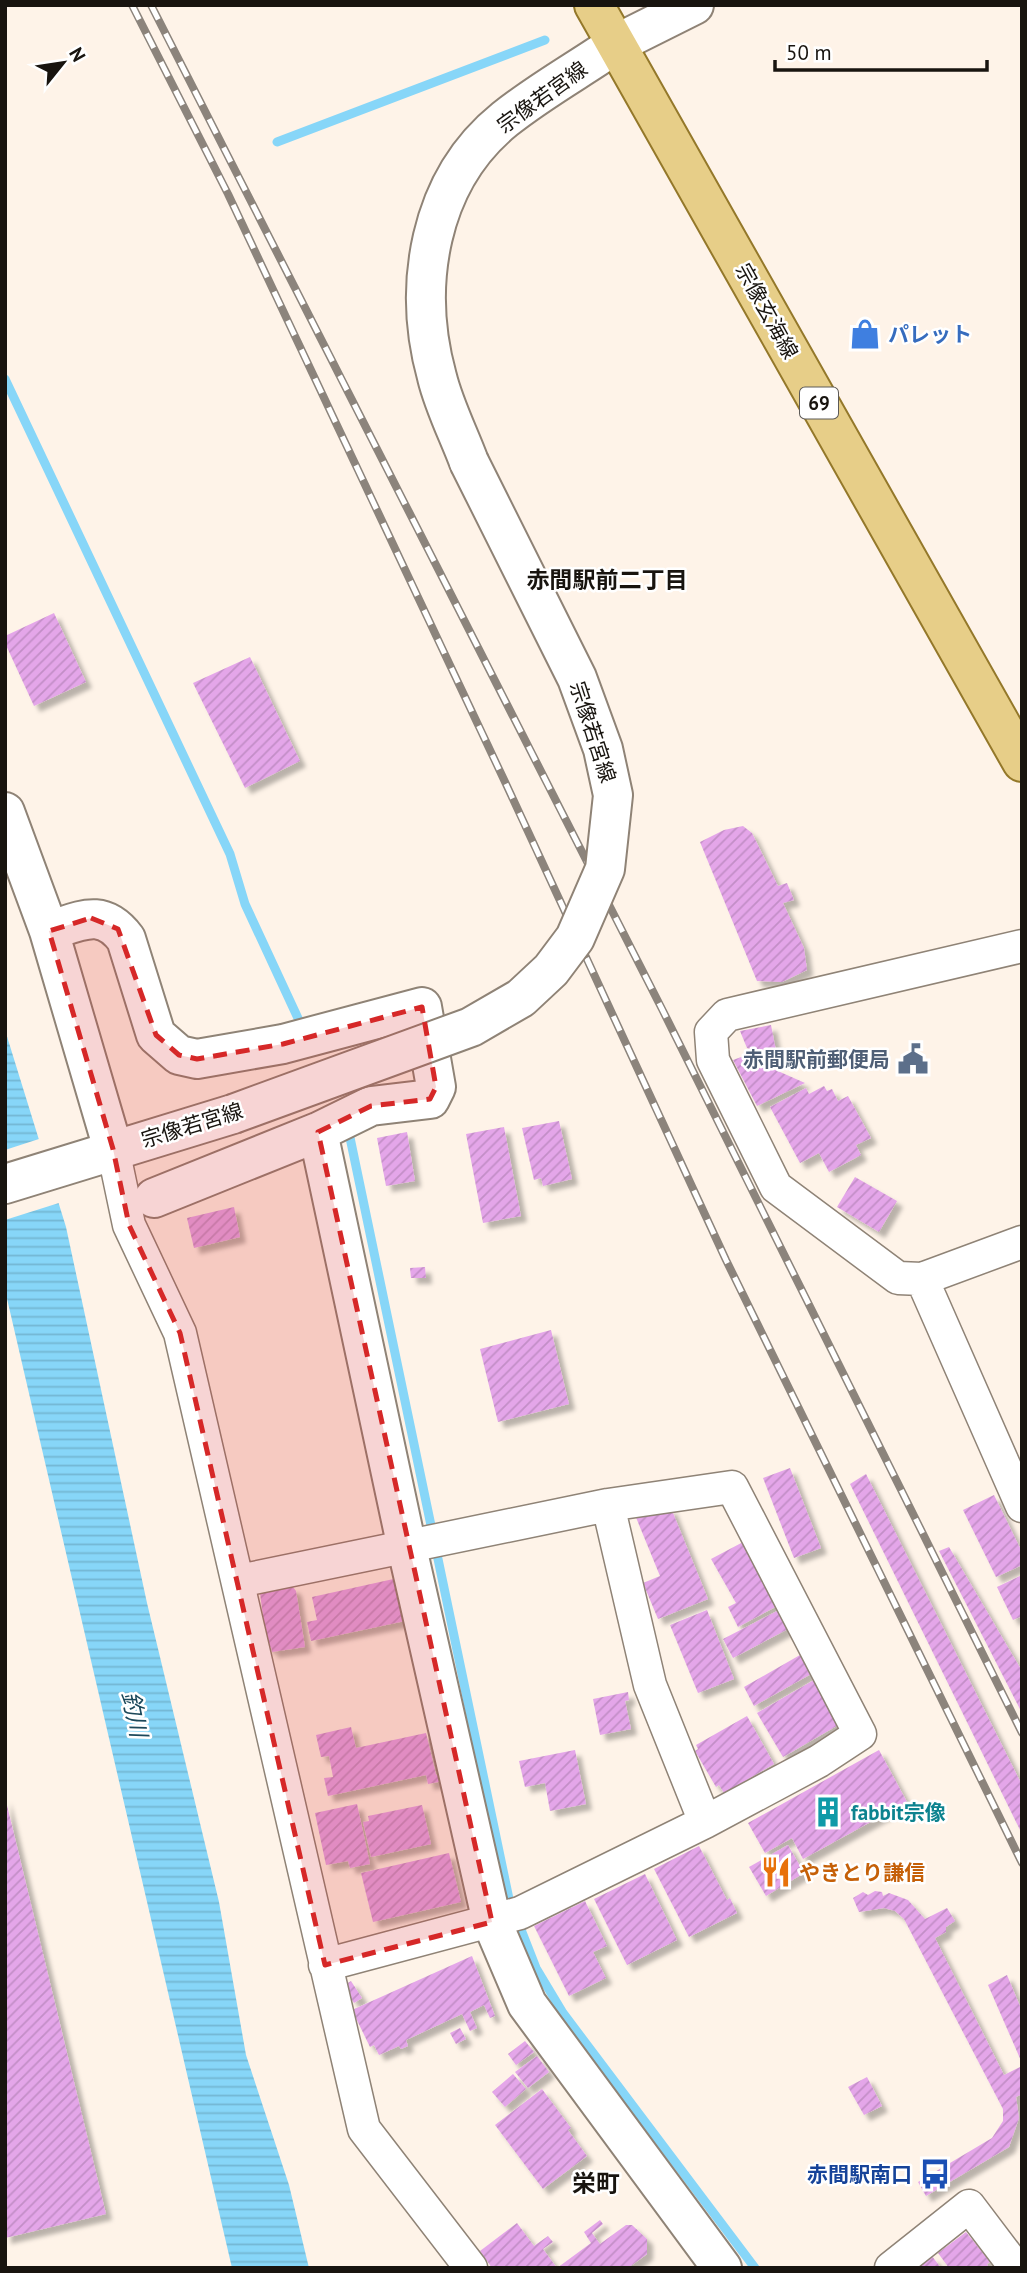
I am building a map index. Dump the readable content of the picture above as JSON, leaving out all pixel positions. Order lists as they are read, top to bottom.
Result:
{
  "streets": {
    "main road": ["宗像玄海線", "69"],
    "street": ["宗像若宮線"]
  },
  "crossings": [
    ["宗像若宮線", "宗像玄海線"]
  ],
  "districts": ["赤間駅前二丁目", "栄町"],
  "water": ["釣川"],
  "places": {
    "shop": ["パレット"],
    "public building": ["赤間駅前郵便局"],
    "building": ["fabbit宗像"],
    "restaurant": ["やきとり謙信"],
    "bus stop": ["赤間駅南口"]
  },
  "scale_bar": "50 m",
  "north": "top right"
}
